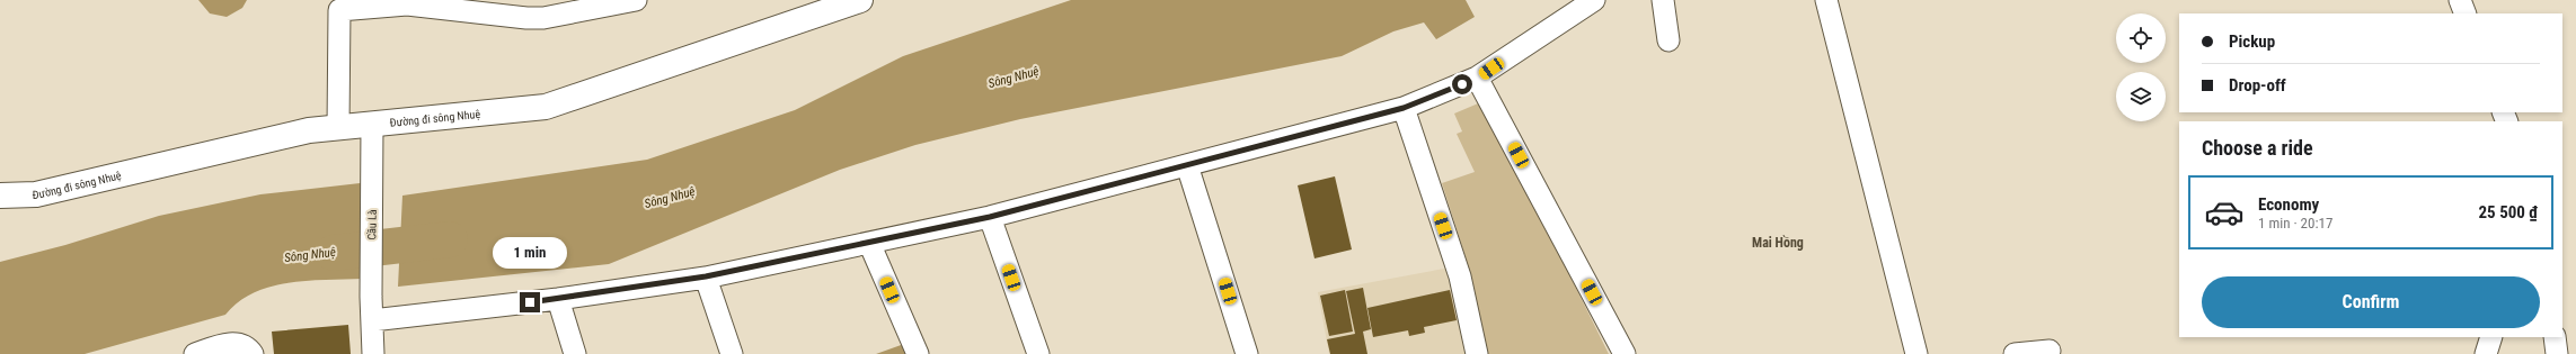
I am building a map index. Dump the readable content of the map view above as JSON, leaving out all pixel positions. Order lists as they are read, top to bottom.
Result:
{
  "streets": {
    "street": ["Đường đi sông Nhuệ", "Cầu Là"]
  },
  "crossings": [
    ["Đường đi sông Nhuệ", "Cầu Là"]
  ],
  "districts": ["Mai Hồng"],
  "water": ["Sông Nhuệ"],
  "page": {
    "banner": ["Pickup", "Drop-off"],
    "heading": "Choose a ride",
    "list": [
      {
        "name": "Economy",
        "note": "1 min · 20:17",
        "value": "25 500 ₫"
      }
    ],
    "bubble": "1 min",
    "buttons": "Confirm"
  }
}
